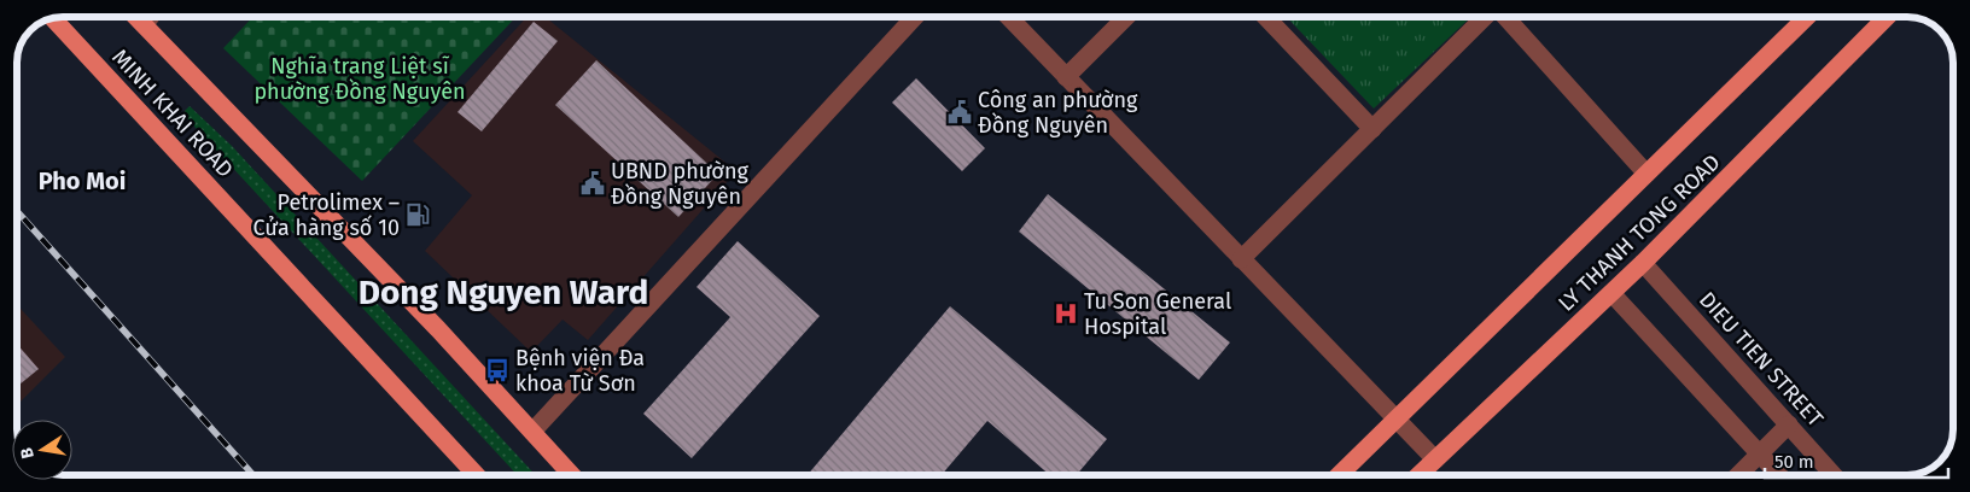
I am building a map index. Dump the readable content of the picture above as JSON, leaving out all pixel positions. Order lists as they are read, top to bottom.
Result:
{
  "streets": {
    "main road": ["MINH KHAI ROAD", "LY THANH TONG ROAD"],
    "street": ["DIEU TIEN STREET"]
  },
  "crossings": [
    ["LY THANH TONG ROAD", "DIEU TIEN STREET"]
  ],
  "districts": ["Pho Moi", "Dong Nguyen Ward"],
  "parks": ["Nghĩa trang Liệt sĩ phường Đồng Nguyên"],
  "places": {
    "public building": ["Công an phường Đồng Nguyên", "UBND phường Đồng Nguyên"],
    "fuel station": ["Petrolimex – Cửa hàng số 10"],
    "hospital": ["Tu Son General Hospital"],
    "bus stop": ["Bệnh viện Đa khoa Từ Sơn"]
  },
  "scale_bar": "50 m",
  "north": "left"
}
